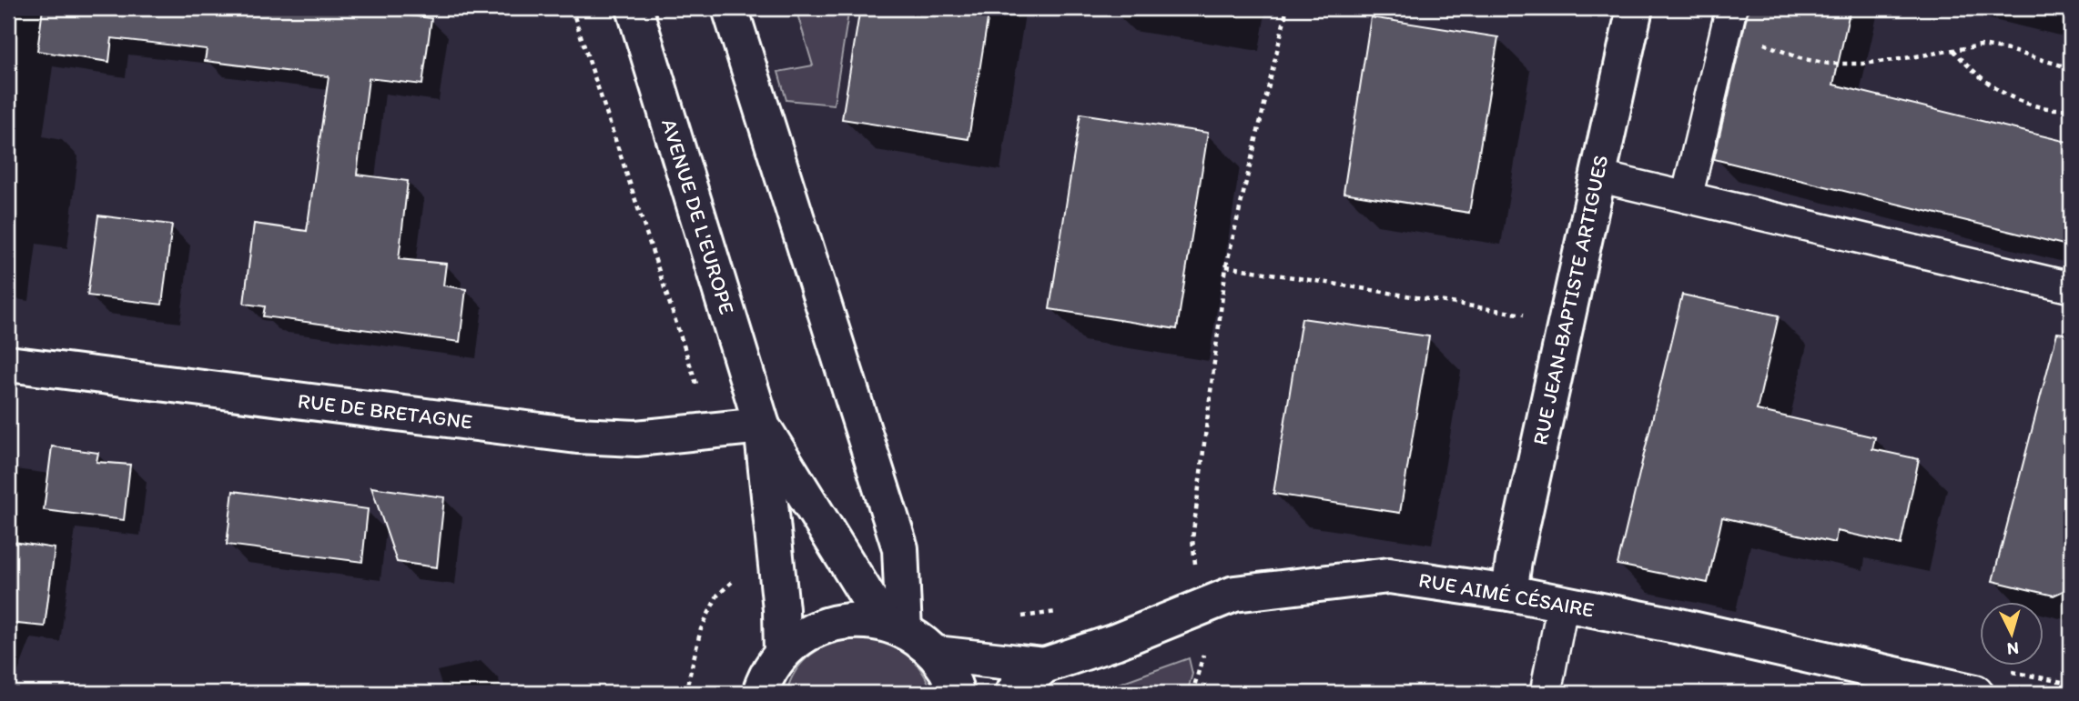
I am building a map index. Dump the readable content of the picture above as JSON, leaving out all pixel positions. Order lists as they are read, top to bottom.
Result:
{
  "streets": {
    "street": [
      "AVENUE DE L'EUROPE",
      "RUE JEAN-BAPTISTE ARTIGUES",
      "RUE DE BRETAGNE",
      "RUE AIMÉ CÉSAIRE"
    ]
  },
  "crossings": [
    ["AVENUE DE L'EUROPE", "RUE DE BRETAGNE"],
    ["RUE JEAN-BAPTISTE ARTIGUES", "RUE AIMÉ CÉSAIRE"]
  ],
  "north": "bottom"
}
